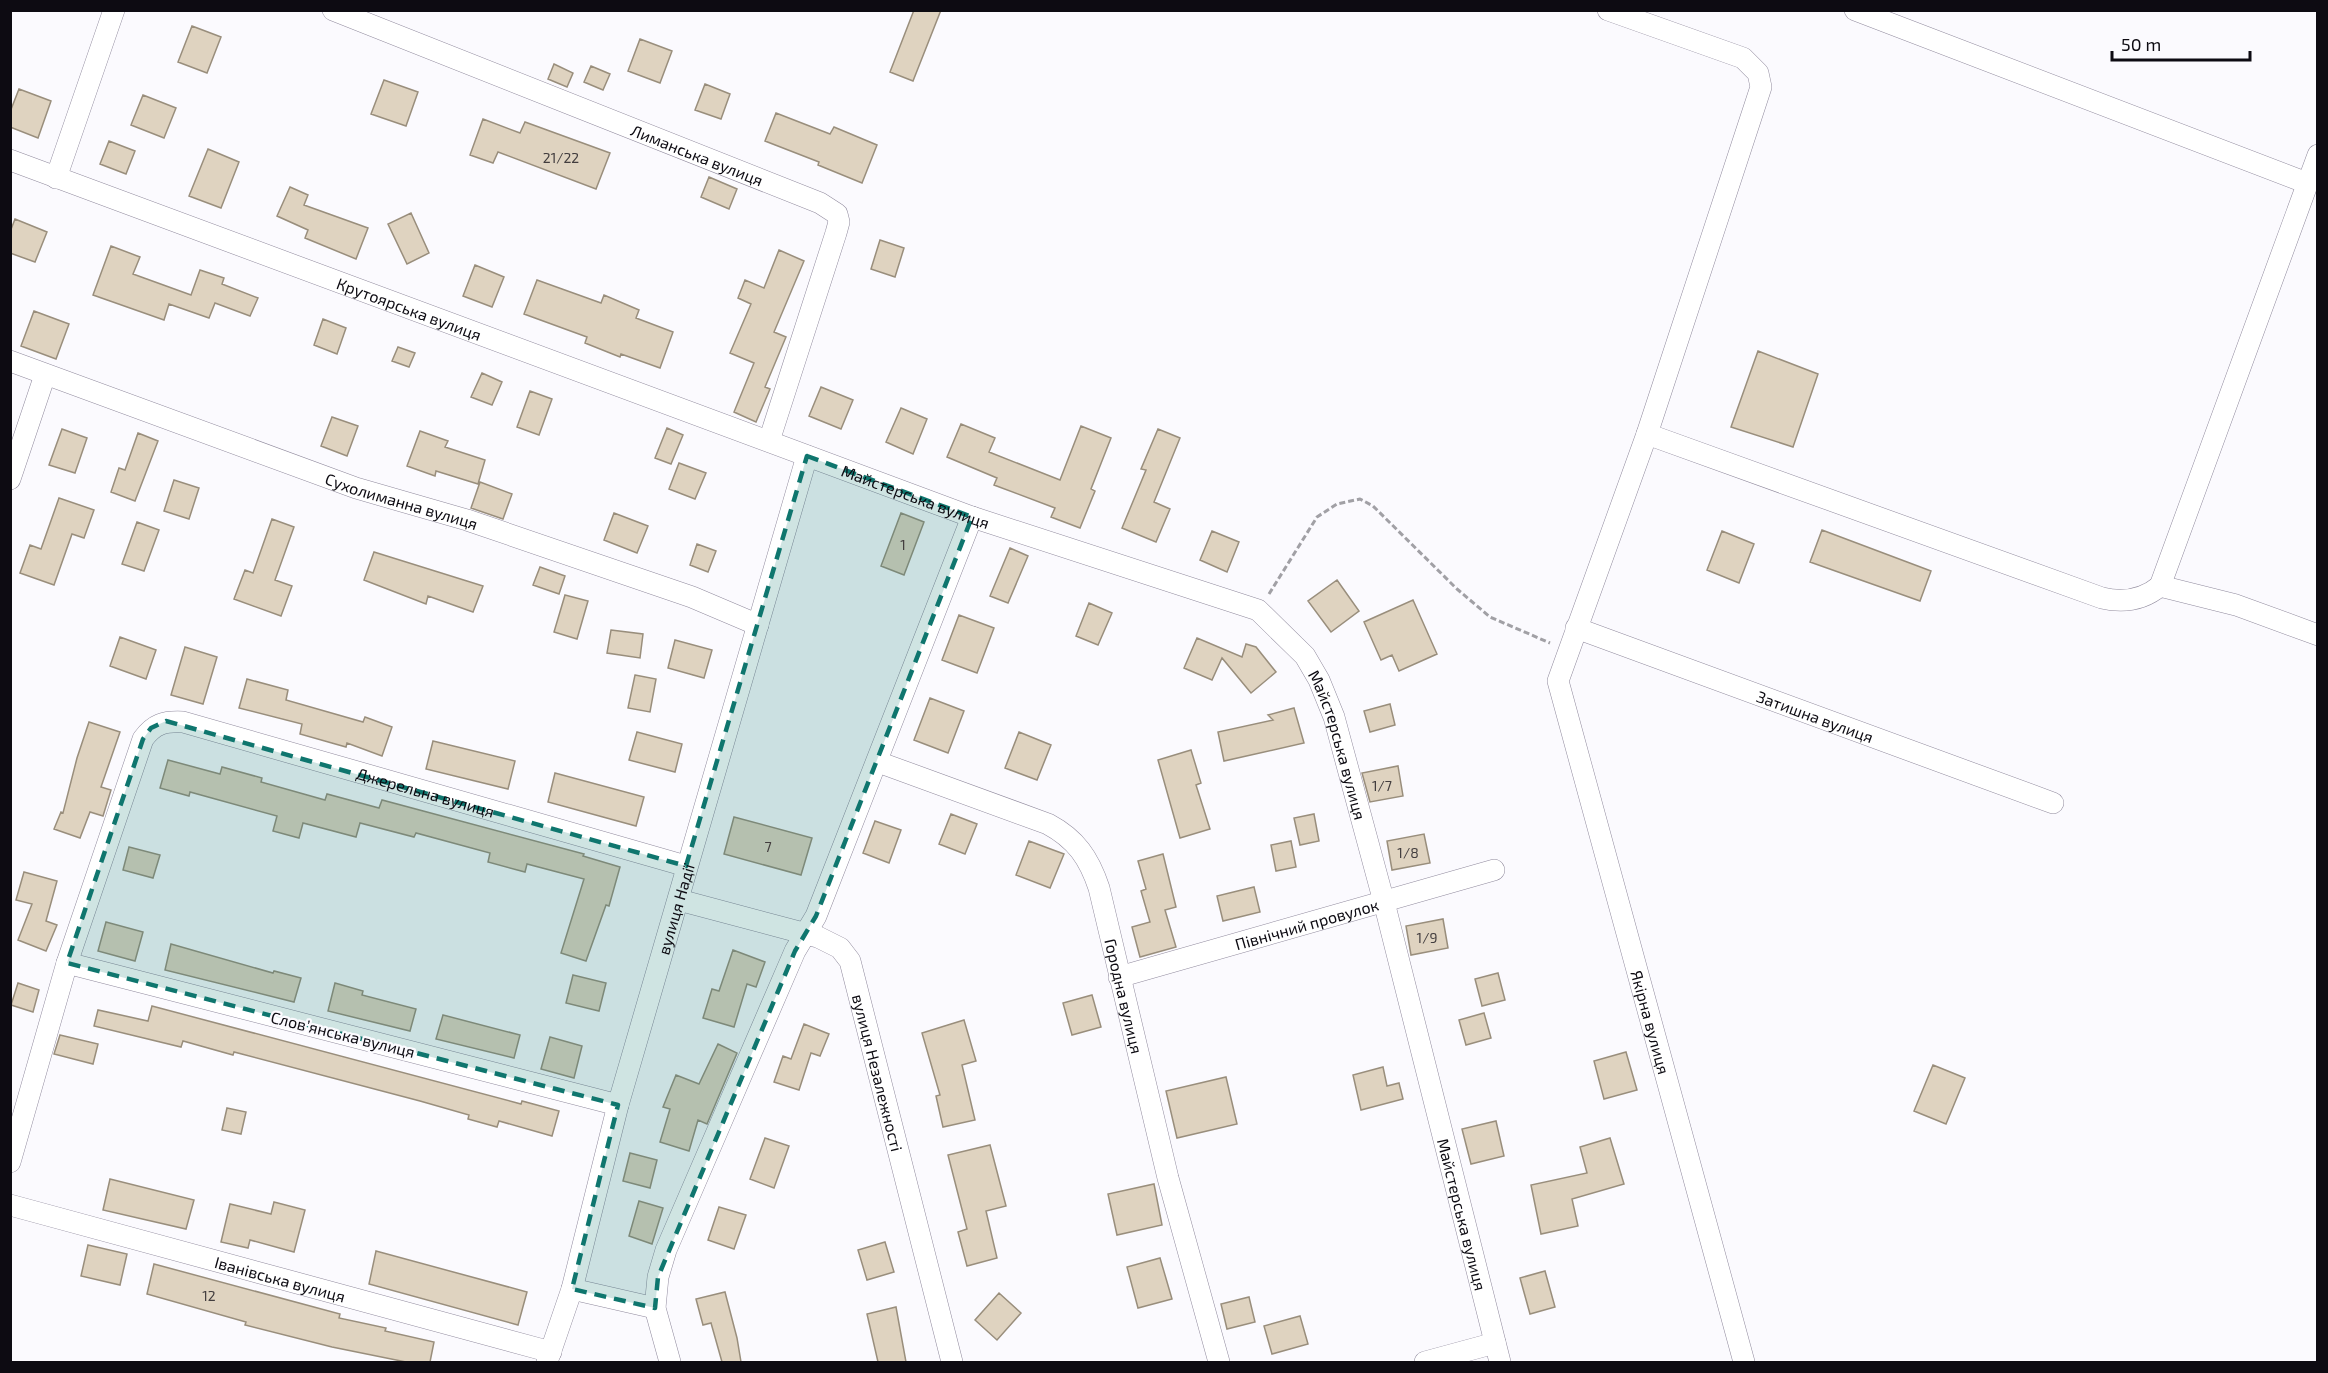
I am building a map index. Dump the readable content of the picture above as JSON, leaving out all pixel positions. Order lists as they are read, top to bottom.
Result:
{
  "streets": {
    "street": [
      "Лиманська вулиця",
      "Крутоярська вулиця",
      "Майстерська вулиця",
      "Сухолиманна вулиця",
      "Затишна вулиця",
      "Джерельна вулиця",
      "вулиця Надії",
      "Північний провулок",
      "Городна вулиця",
      "Якірна вулиця",
      "Словʼянська вулиця",
      "вулиця Незалежності",
      "Іванівська вулиця"
    ]
  },
  "crossings": [
    ["Лиманська вулиця", "Крутоярська вулиця"],
    ["Крутоярська вулиця", "Майстерська вулиця"],
    ["Крутоярська вулиця", "вулиця Надії"],
    ["Майстерська вулиця", "вулиця Надії"],
    ["Майстерська вулиця", "Північний провулок"],
    ["Сухолиманна вулиця", "вулиця Надії"],
    ["Джерельна вулиця", "вулиця Надії"],
    ["Джерельна вулиця", "Словʼянська вулиця"],
    ["вулиця Надії", "Словʼянська вулиця"],
    ["вулиця Надії", "вулиця Незалежності"],
    ["вулиця Надії", "Іванівська вулиця"],
    ["Північний провулок", "Городна вулиця"]
  ],
  "house_numbers": [
    "21/22",
    "1",
    "1/7",
    "7",
    "1/8",
    "1/9",
    "12"
  ],
  "scale_bar": "50 m"
}
